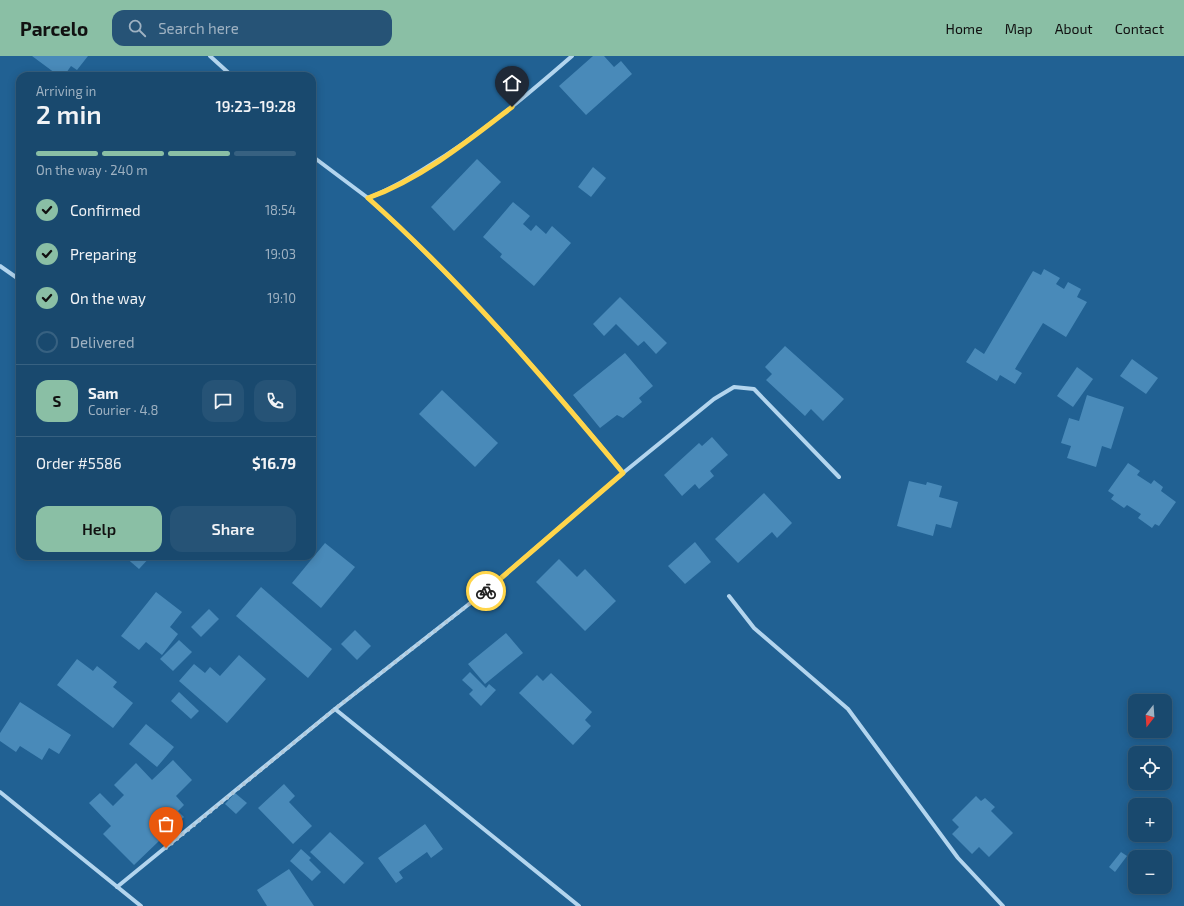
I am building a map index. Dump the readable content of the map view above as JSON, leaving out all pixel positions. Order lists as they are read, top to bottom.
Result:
{
  "north": "bottom",
  "page": {
    "header": "Parcelo",
    "search": "Search here",
    "nav": [
      "Home",
      "Map",
      "About",
      "Contact"
    ],
    "heading": ["2 min", "Arriving in", "19:23–19:28"],
    "panel": [
      "Sam",
      "Courier · 4.8",
      "Order #5586",
      "$16.79"
    ],
    "bar": "On the way · 240 m",
    "list": [
      ["Confirmed", "18:54"],
      ["Preparing", "19:03"],
      ["On the way", "19:10"],
      "Delivered"
    ],
    "round": "S",
    "buttons": ["Help", "Share"],
    "map_buttons": ["+", "−"]
  }
}
